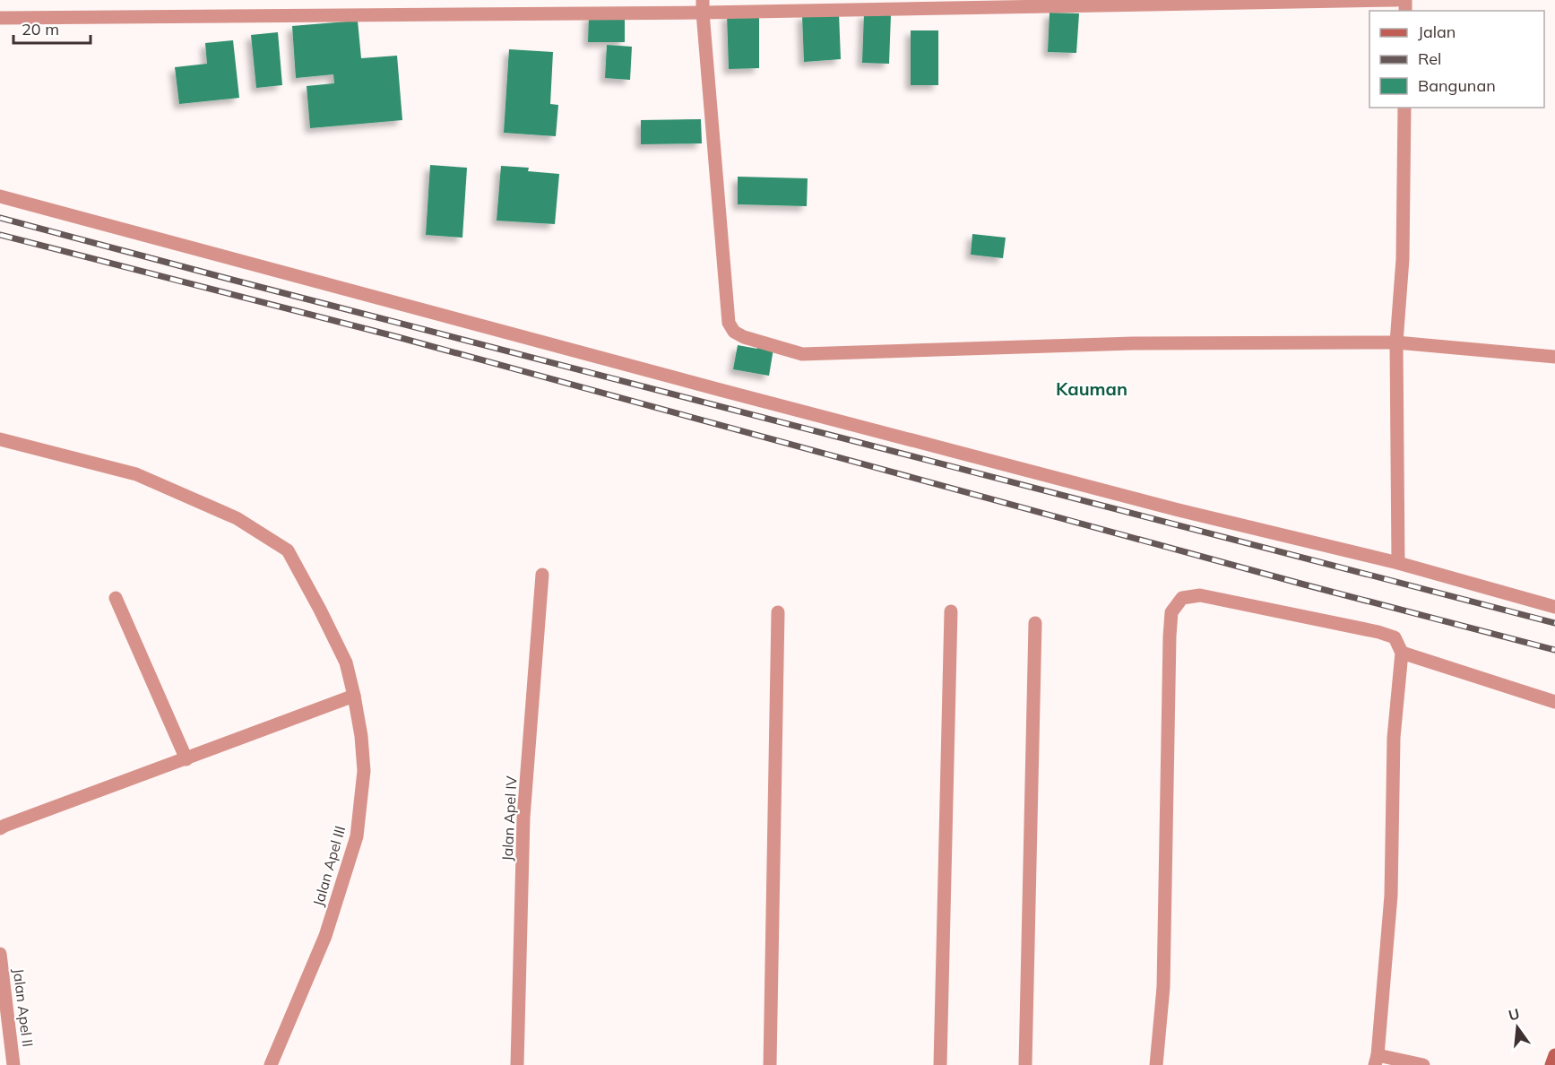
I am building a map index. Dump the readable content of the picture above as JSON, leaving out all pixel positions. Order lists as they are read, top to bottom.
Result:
{
  "streets": {
    "street": ["Jalan Apel IV", "Jalan Apel III", "Jalan Apel II"]
  },
  "districts": ["Kauman"],
  "legend": ["Jalan", "Rel", "Bangunan"],
  "scale_bar": "20 m",
  "north": "top"
}
